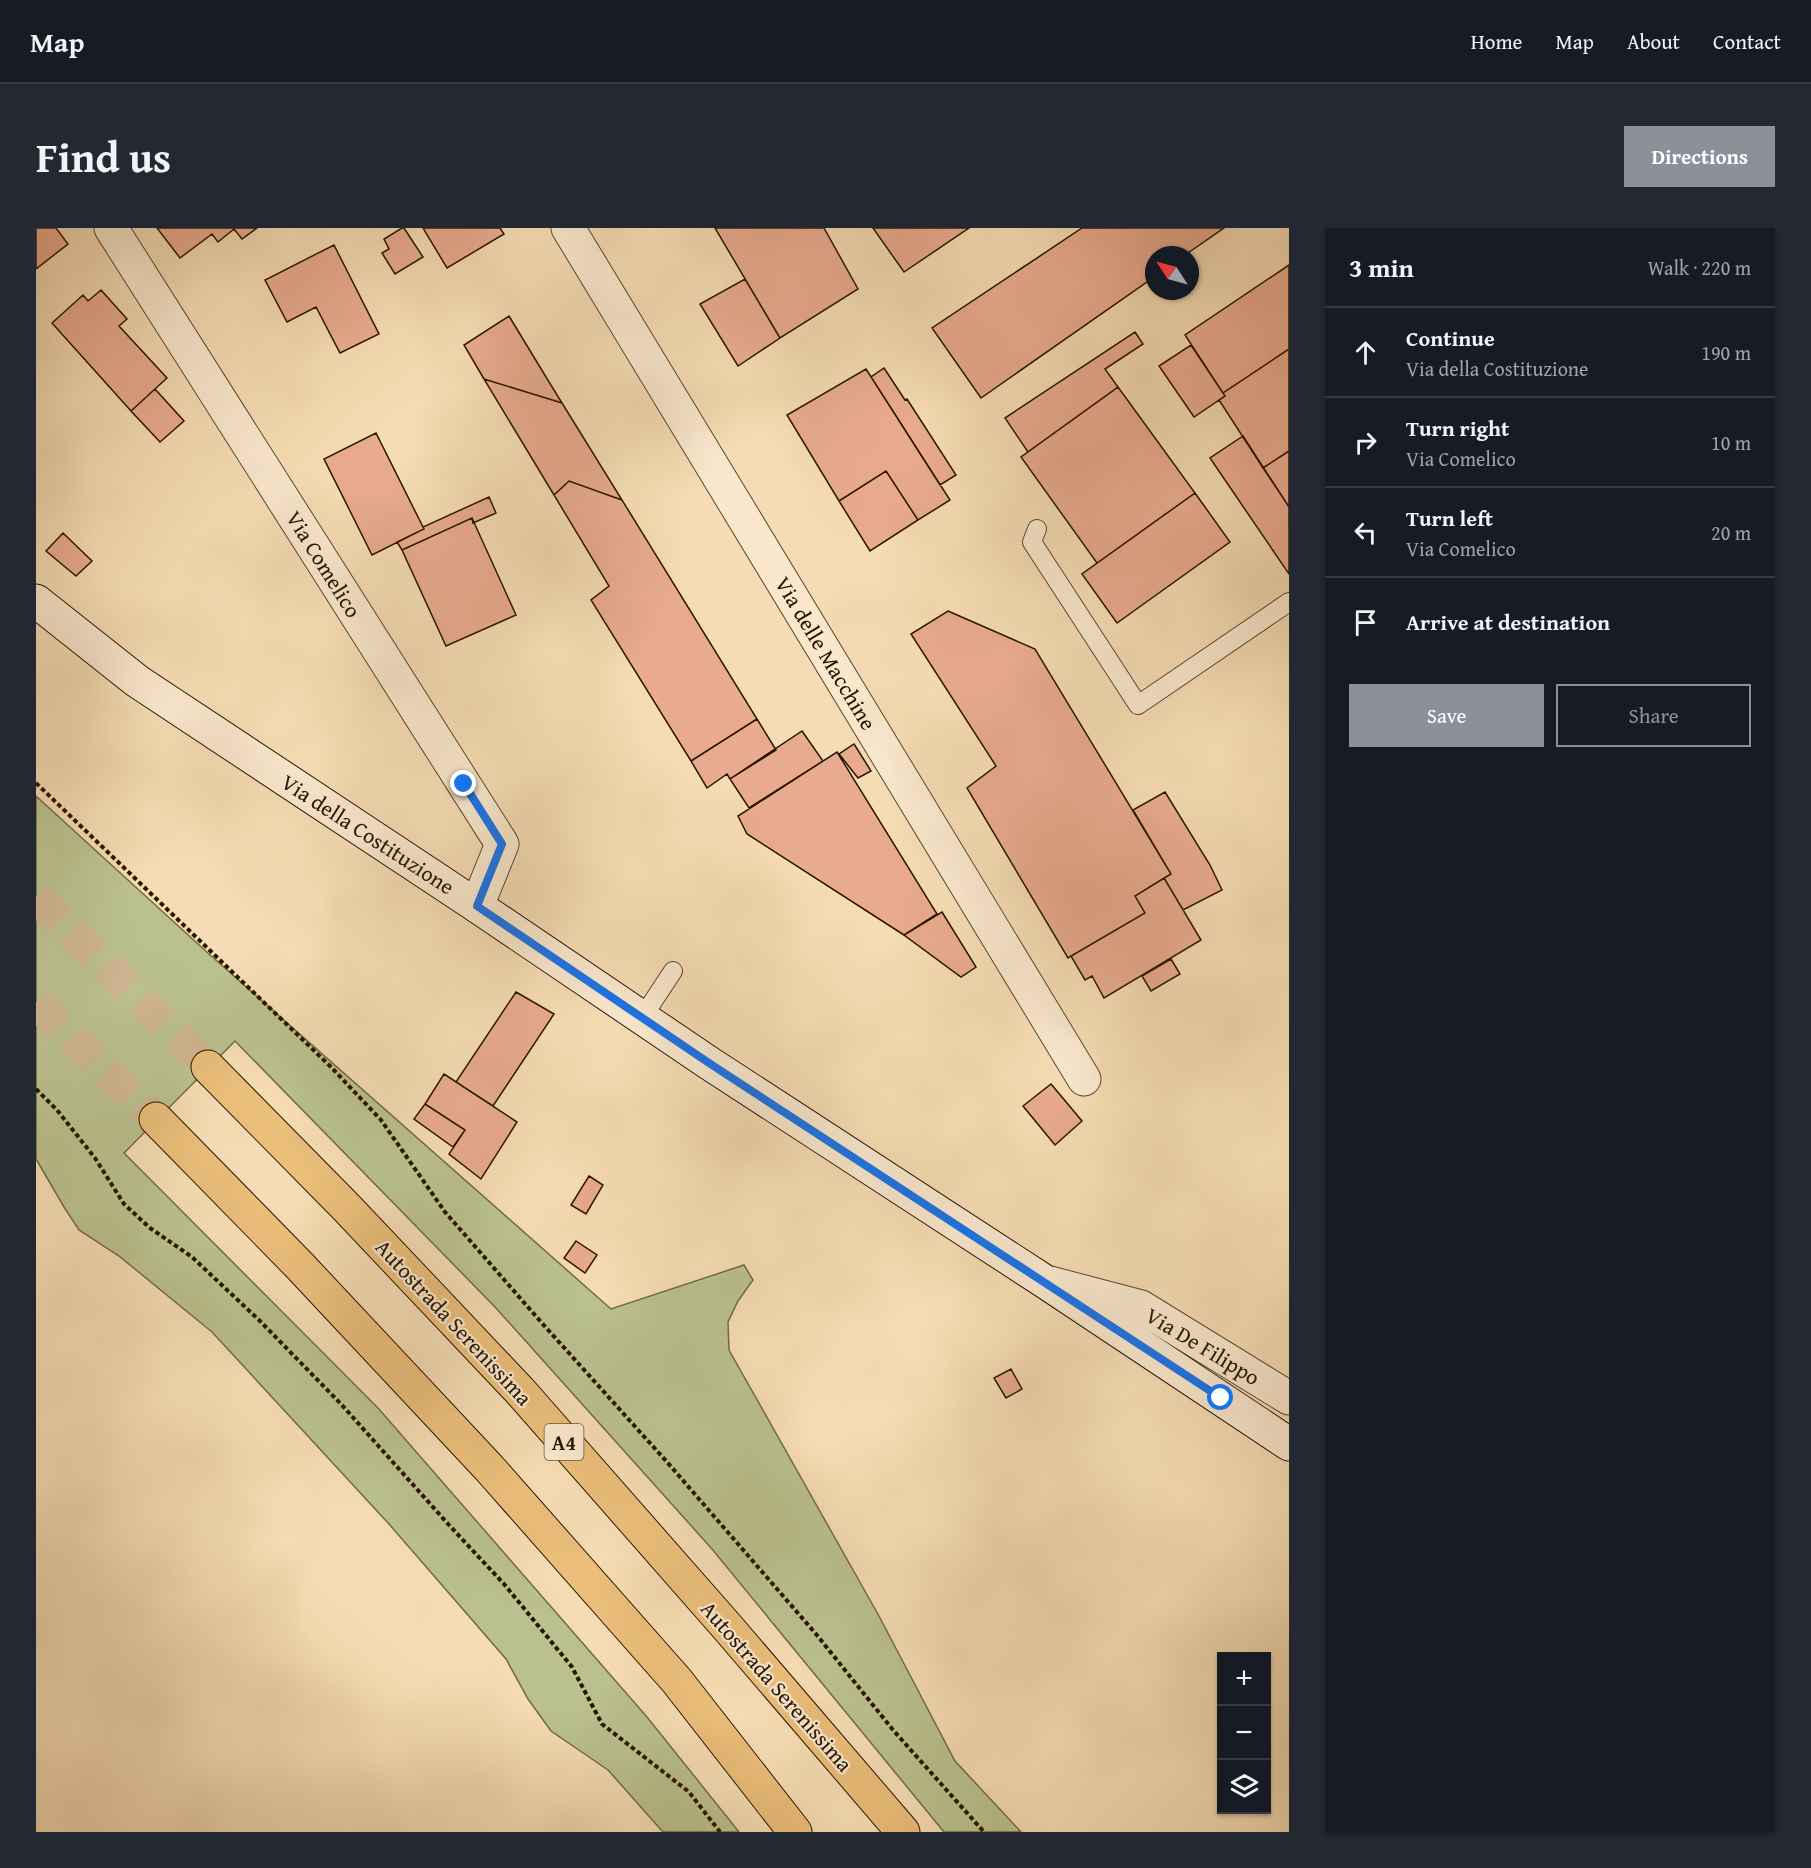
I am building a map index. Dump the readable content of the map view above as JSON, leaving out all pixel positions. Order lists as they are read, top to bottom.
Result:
{
  "streets": {
    "highway": ["Autostrada Serenissima", "A4"],
    "street": [
      "Via Comelico",
      "Via delle Macchine",
      "Via della Costituzione",
      "Via De Filippo"
    ]
  },
  "crossings": [
    ["Via Comelico", "Via della Costituzione"],
    ["Via della Costituzione", "Via De Filippo"]
  ],
  "north": "top left",
  "page": {
    "header": "Map",
    "nav": [
      "Home",
      "Map",
      "About",
      "Contact"
    ],
    "title": "Find us",
    "buttons": [
      "Directions",
      ["Save", "Share"]
    ],
    "heading": ["3 min", "Walk · 220 m"],
    "list": [
      ["Continue", "Via della Costituzione", "190 m"],
      ["Turn right", "Via Comelico", "10 m"],
      ["Turn left", "Via Comelico", "20 m"],
      "Arrive at destination"
    ],
    "map_buttons": ["+", "−"]
  }
}
